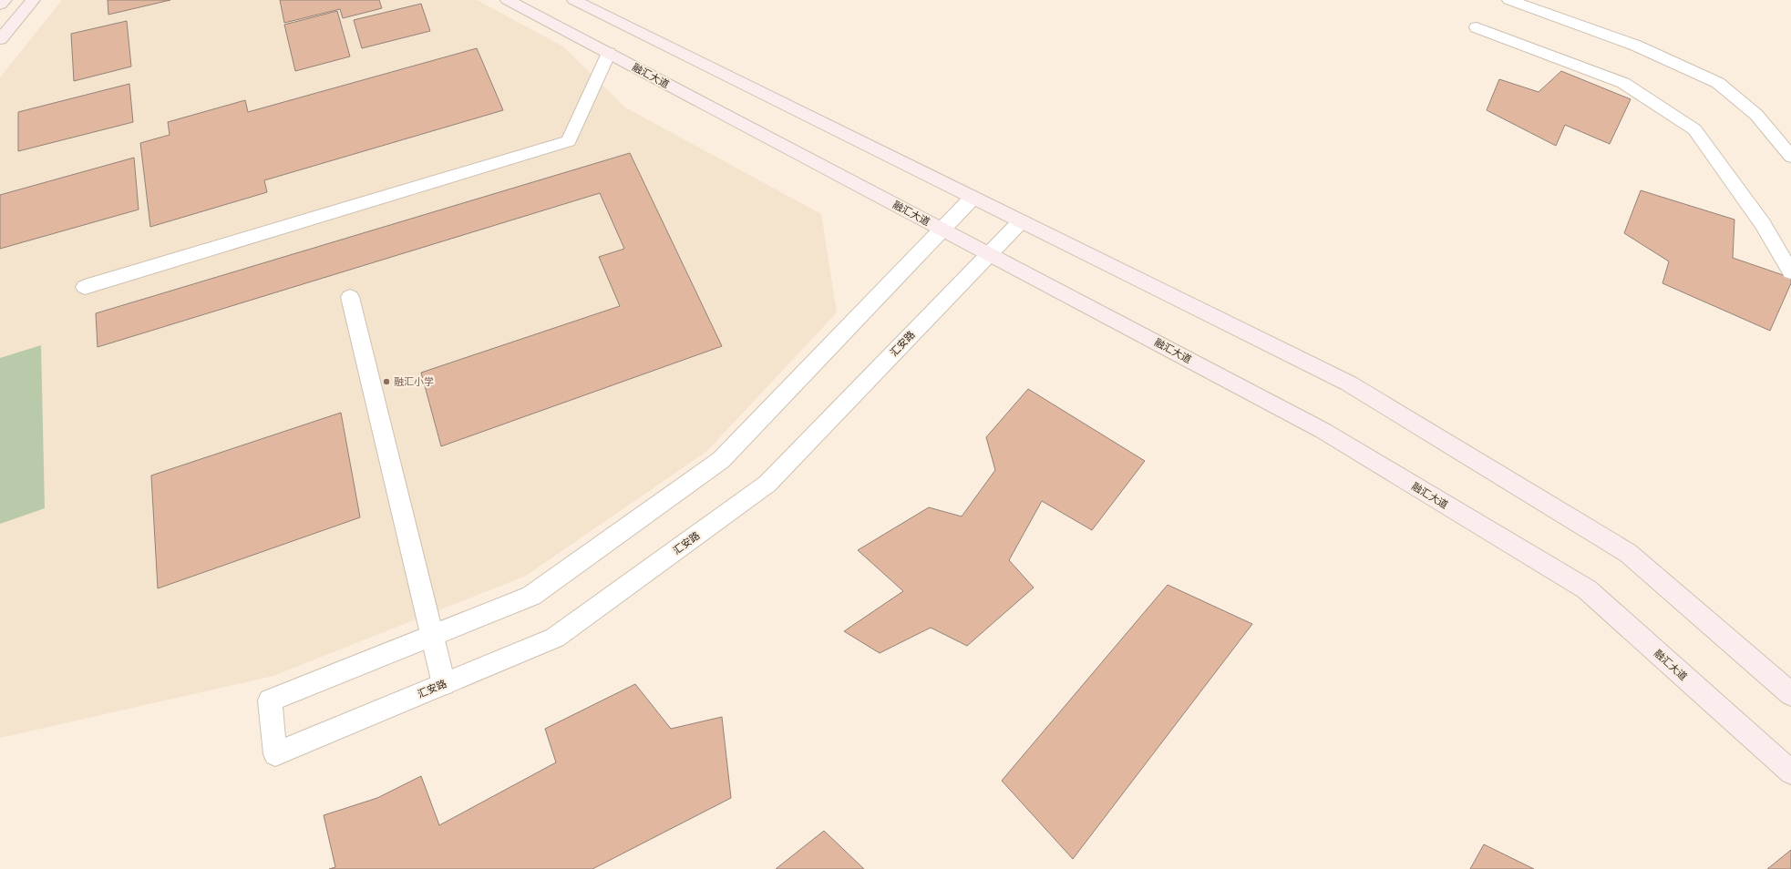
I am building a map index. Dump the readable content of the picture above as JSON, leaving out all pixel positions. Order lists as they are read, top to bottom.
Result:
{
  "streets": {
    "main road": ["融汇大道"],
    "street": ["汇安路"]
  },
  "crossings": [
    ["融汇大道", "汇安路"]
  ],
  "places": ["融汇小学"]
}
